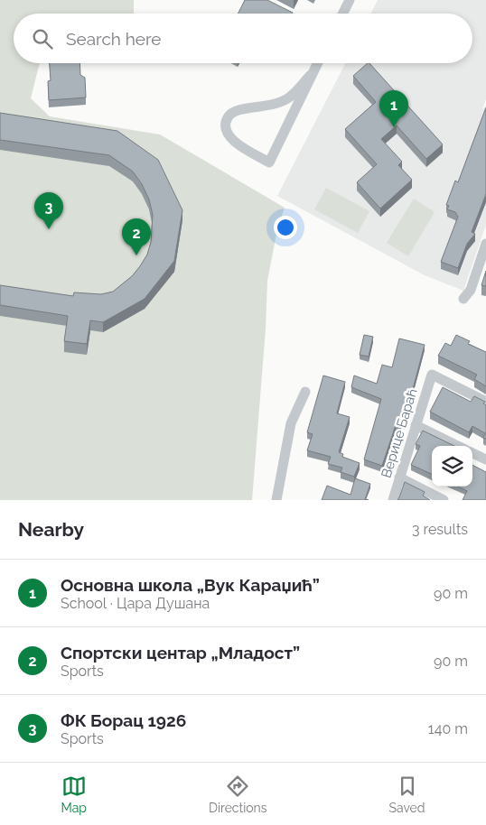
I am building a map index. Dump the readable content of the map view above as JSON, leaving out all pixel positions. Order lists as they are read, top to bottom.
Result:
{
  "streets": {
    "street": ["Верице Бараћ"]
  },
  "page": {
    "search": "Search here",
    "pins": ["1", "3", "2"],
    "heading": ["Nearby", "3 results"],
    "list": [
      {
        "mark": "1",
        "name": "Основна школа „Вук Караџић”",
        "note": "School · Цара Душана",
        "value": "90 m"
      },
      {
        "mark": "2",
        "name": "Спортски центар „Младост”",
        "note": "Sports",
        "value": "90 m"
      },
      {
        "mark": "3",
        "name": "ФК Борац 1926",
        "note": "Sports",
        "value": "140 m"
      }
    ],
    "nav": ["Map", "Directions", "Saved"]
  }
}
